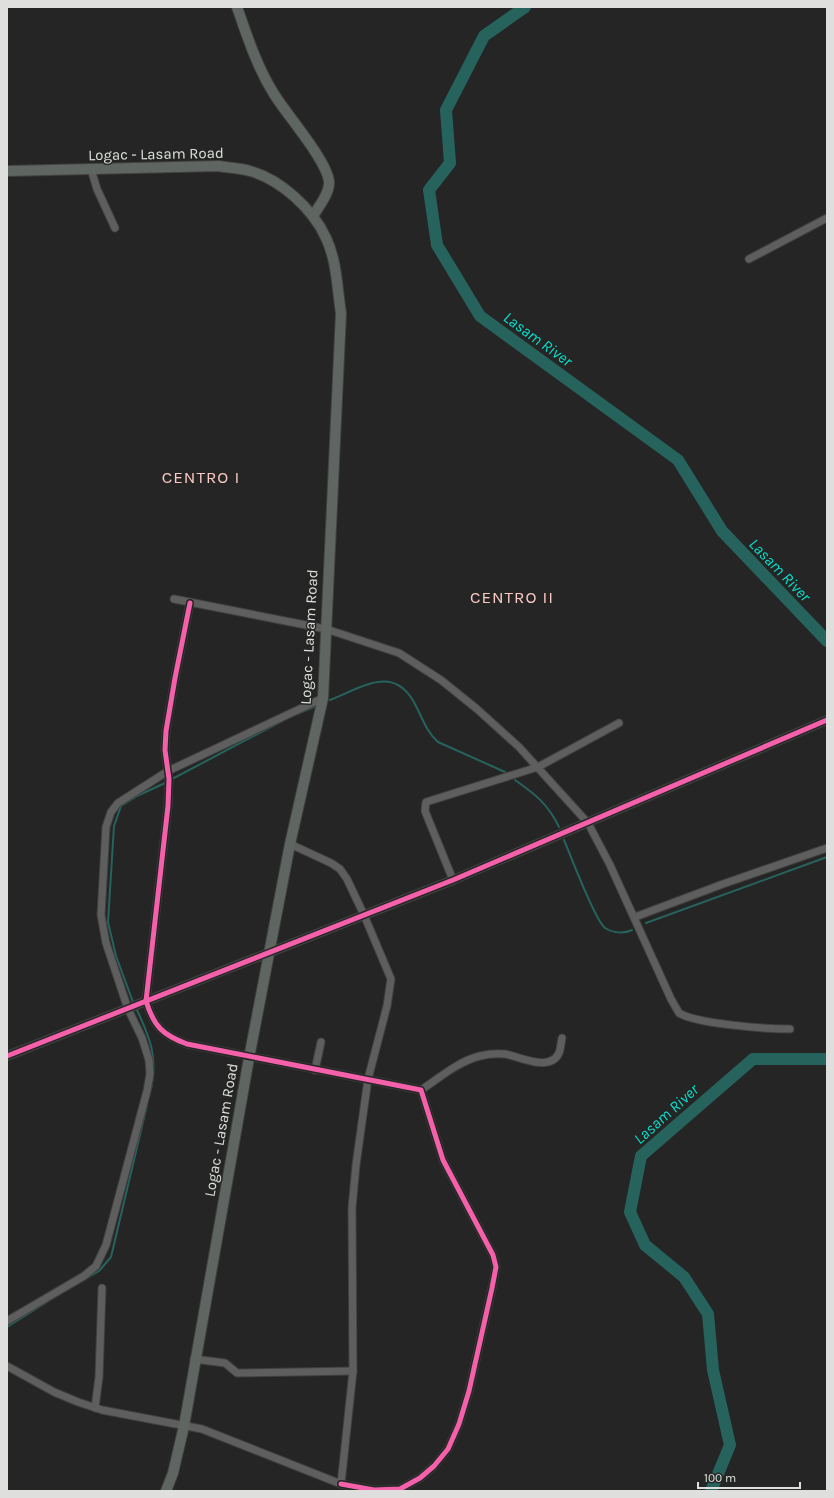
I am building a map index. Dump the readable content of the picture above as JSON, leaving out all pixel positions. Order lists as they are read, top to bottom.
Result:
{
  "streets": {
    "main road": ["Logac - Lasam Road"]
  },
  "districts": ["CENTRO I", "CENTRO II"],
  "water": ["Lasam River"],
  "scale_bar": "100 m"
}
